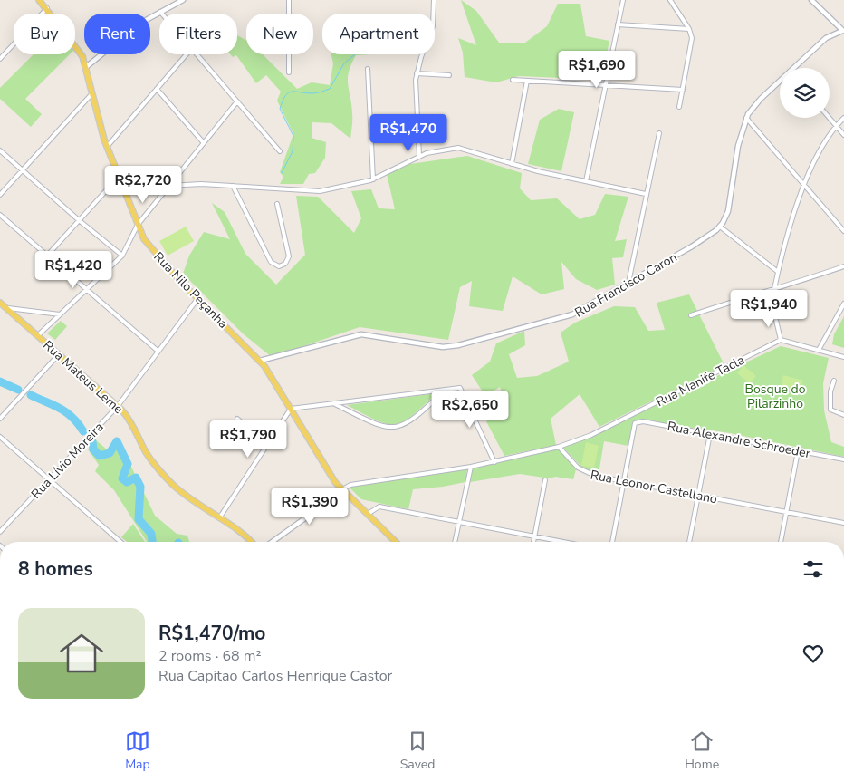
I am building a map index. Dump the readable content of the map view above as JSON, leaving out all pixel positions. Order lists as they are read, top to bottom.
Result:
{
  "streets": {
    "main road": ["Rua Nilo Peçanha", "Rua Mateus Leme"],
    "street": [
      "Rua Francisco Caron",
      "Rua Manife Tacla",
      "Rua Alexandre Schroeder",
      "Rua Lívio Moreira",
      "Rua Leonor Castellano"
    ]
  },
  "crossings": [
    ["Rua Francisco Caron", "Rua Nilo Peçanha"],
    ["Rua Nilo Peçanha", "Rua Lívio Moreira"],
    ["Rua Mateus Leme", "Rua Lívio Moreira"],
    ["Rua Manife Tacla", "Rua Leonor Castellano"],
    ["Rua Alexandre Schroeder", "Rua Leonor Castellano"]
  ],
  "parks": ["Bosque do Pilarzinho"],
  "page": {
    "chip": [
      "Buy",
      "Rent",
      "Filters",
      "New",
      "Apartment"
    ],
    "price": [
      "R$1,690",
      "R$1,470",
      "R$2,720",
      "R$1,420",
      "R$1,940",
      "R$2,650",
      "R$1,790",
      "R$1,390"
    ],
    "heading": "8 homes",
    "list": [
      {
        "name": "R$1,470/mo",
        "note": "2 rooms · 68 m² · Rua Capitão Carlos Henrique Castor"
      }
    ],
    "tabs": ["Map", "Saved", "Home"]
  }
}
